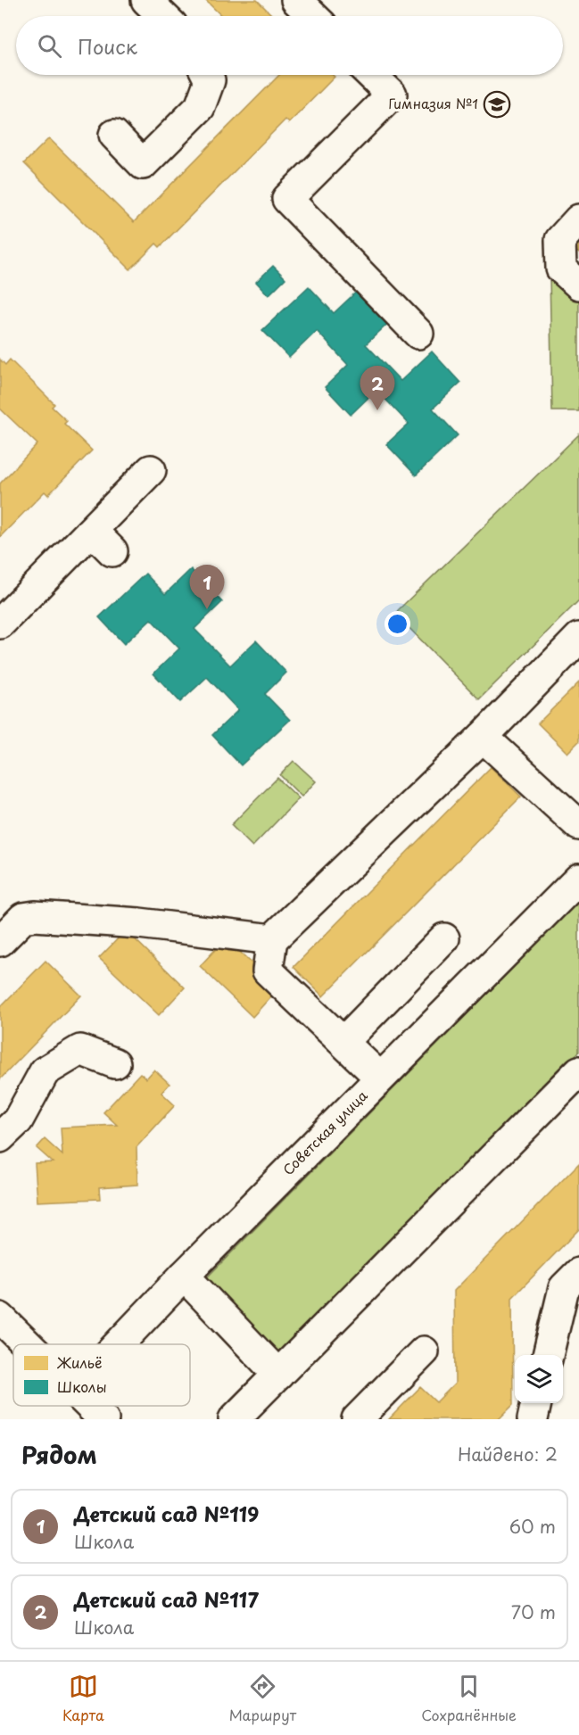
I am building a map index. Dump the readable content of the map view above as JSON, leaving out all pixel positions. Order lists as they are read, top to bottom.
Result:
{
  "streets": {
    "street": ["Советская улица"]
  },
  "places": {
    "school or university": ["Гимназия №1"]
  },
  "legend": ["Жильё", "Школы"],
  "page": {
    "search": "Поиск",
    "pins": ["2", "1"],
    "heading": ["Рядом", "Найдено: 2"],
    "list": [
      {
        "mark": "1",
        "name": "Детский сад №119",
        "note": "Школа",
        "value": "60 m"
      },
      {
        "mark": "2",
        "name": "Детский сад №117",
        "note": "Школа",
        "value": "70 m"
      }
    ],
    "nav": ["Карта", "Маршрут", "Сохранённые"]
  }
}
